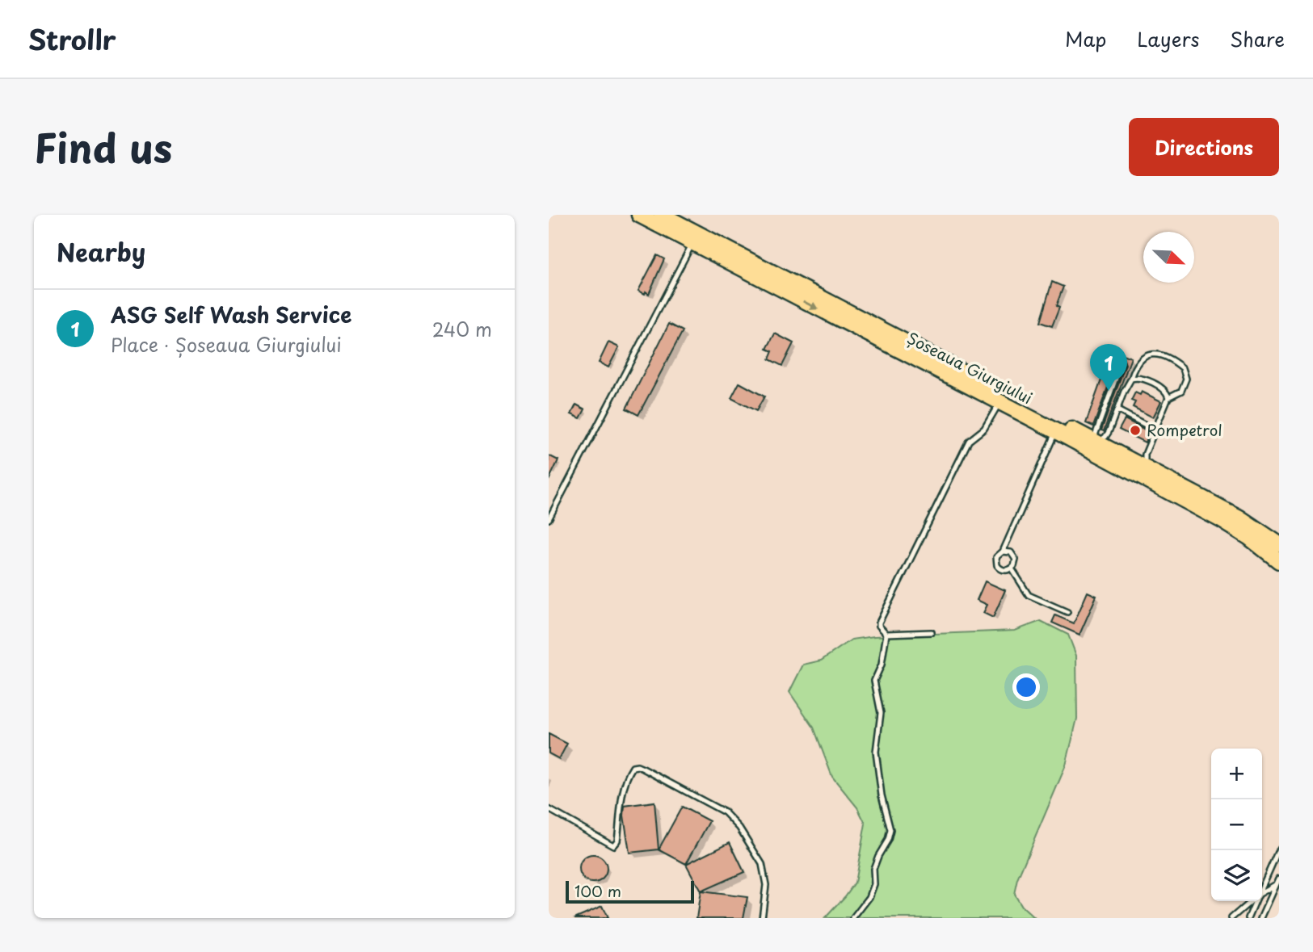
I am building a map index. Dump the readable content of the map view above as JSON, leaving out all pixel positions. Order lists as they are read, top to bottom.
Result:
{
  "streets": {
    "highway": ["Șoseaua Giurgiului"]
  },
  "places": ["Rompetrol"],
  "scale_bar": "100 m",
  "north": "bottom right",
  "page": {
    "header": "Strollr",
    "nav": ["Map", "Layers", "Share"],
    "title": "Find us",
    "buttons": "Directions",
    "heading": "Nearby",
    "list": [
      {
        "mark": "1",
        "name": "ASG Self Wash Service",
        "note": "Place · Șoseaua Giurgiului",
        "value": "240 m"
      }
    ],
    "pins": "1",
    "map_buttons": ["+", "−"],
    "scale": "100 m"
  }
}
